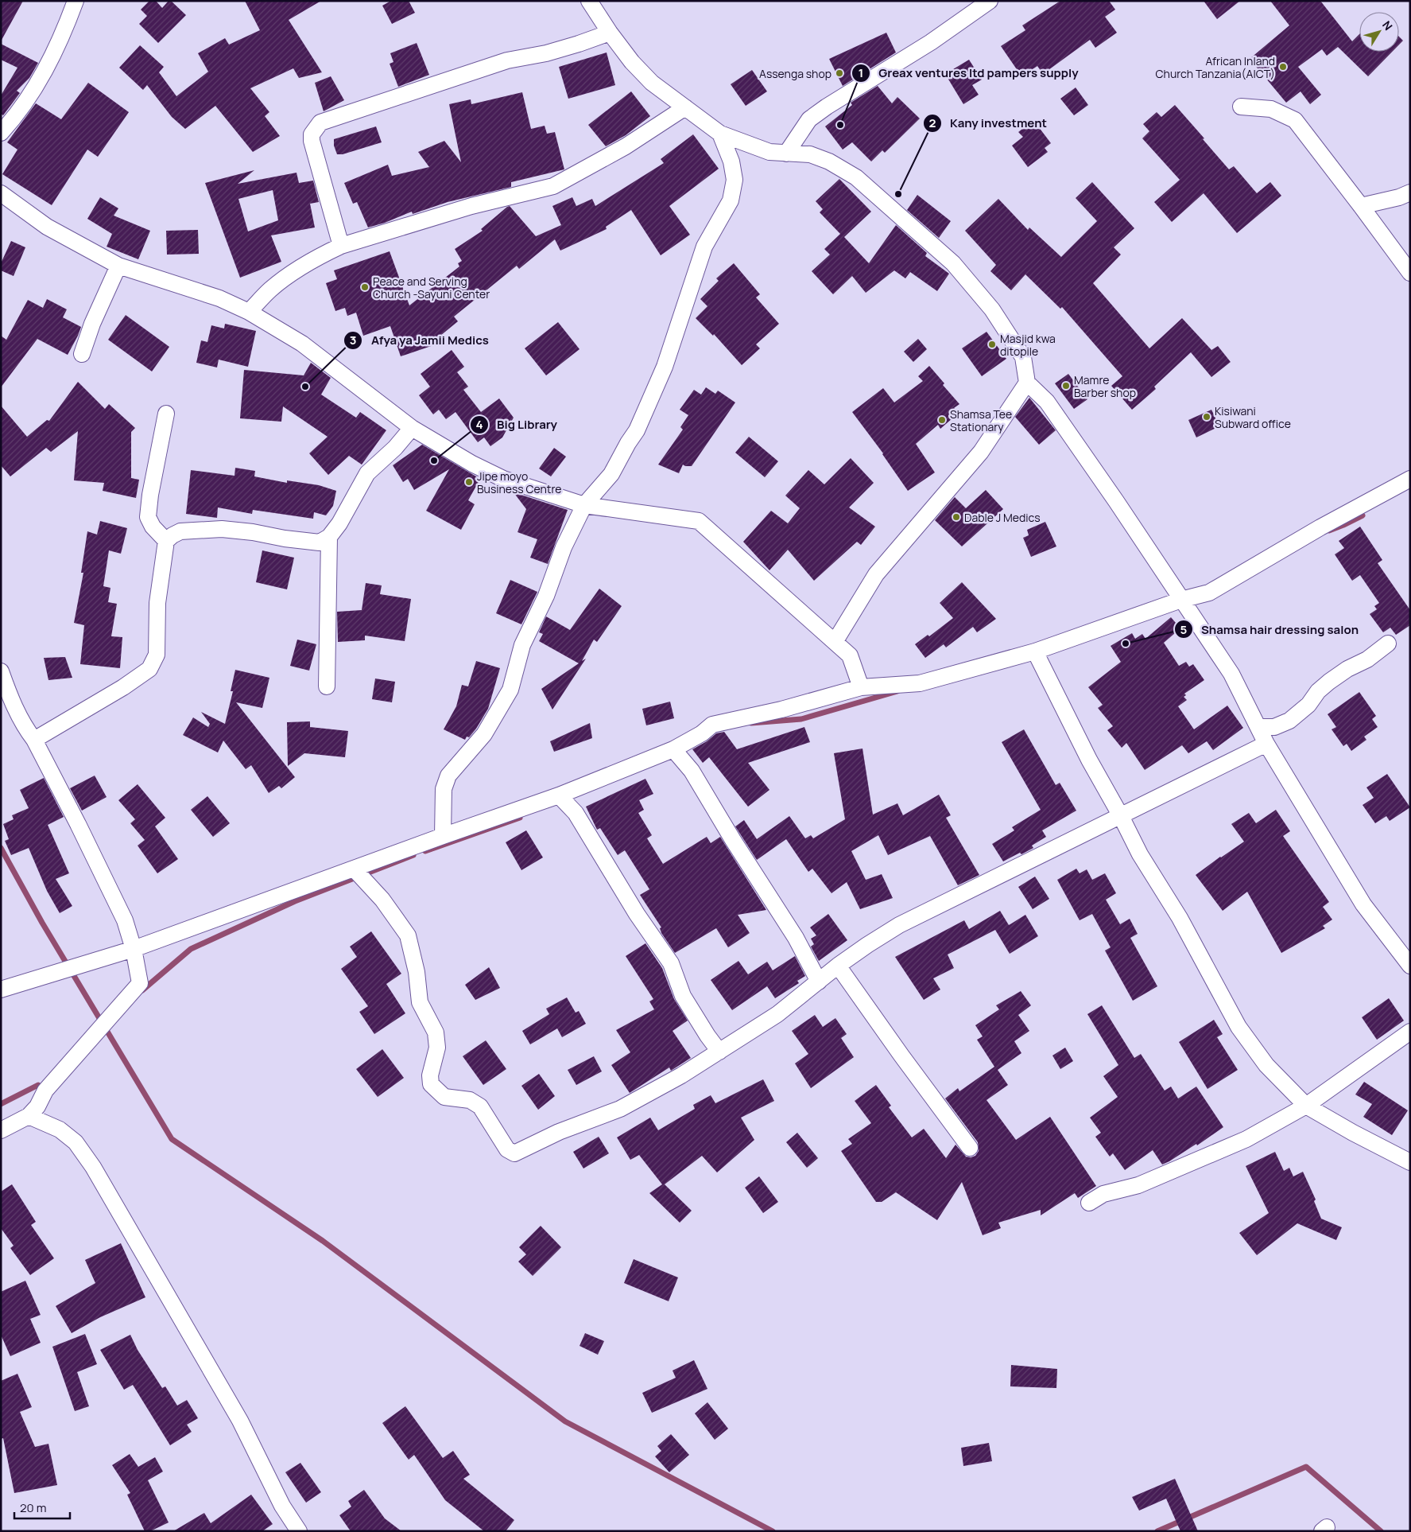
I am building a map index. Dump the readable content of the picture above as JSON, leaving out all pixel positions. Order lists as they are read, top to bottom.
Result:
{
  "places": [
    "African Inland Church Tanzania(AICT)",
    "Assenga shop",
    "Greax ventures ltd pampers supply",
    "Kany investment",
    "Peace and Serving Church -Sayuni Center",
    "Masjid kwa ditopile",
    "Mamre Barber shop",
    "Afya ya Jamii Medics",
    "Kisiwani Subward office",
    "Shamsa Tee Stationary",
    "Big Library",
    "Jipe moyo Business Centre",
    "Dable J Medics",
    "Shamsa hair dressing salon"
  ],
  "scale_bar": "20 m",
  "north": "top right"
}
